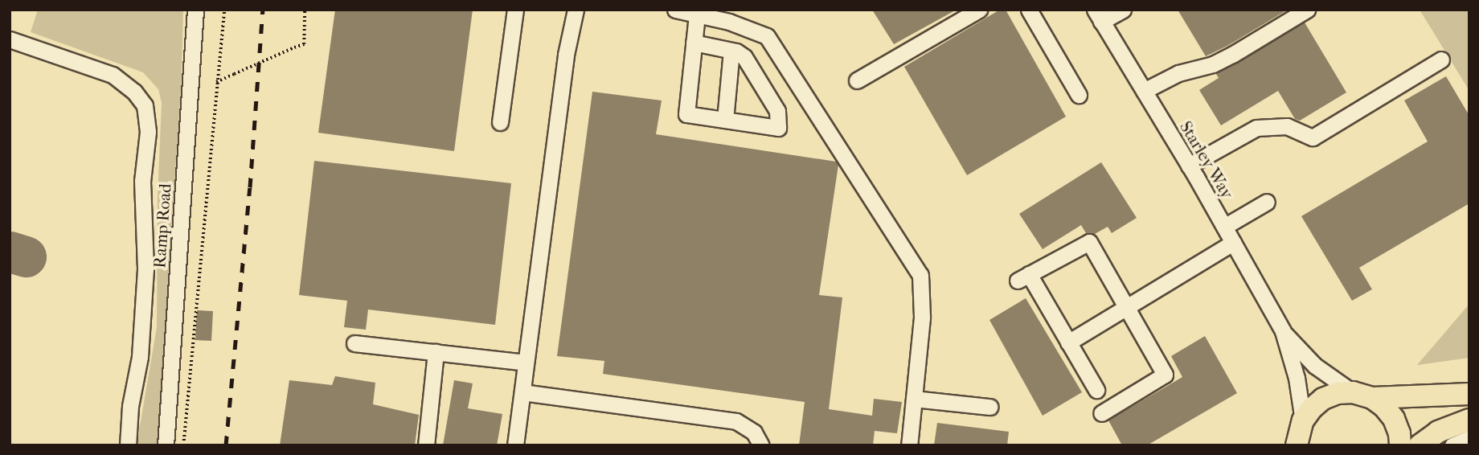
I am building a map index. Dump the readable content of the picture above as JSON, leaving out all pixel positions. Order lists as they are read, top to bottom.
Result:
{
  "streets": {
    "street": ["Starley Way", "Ramp Road"]
  }
}
